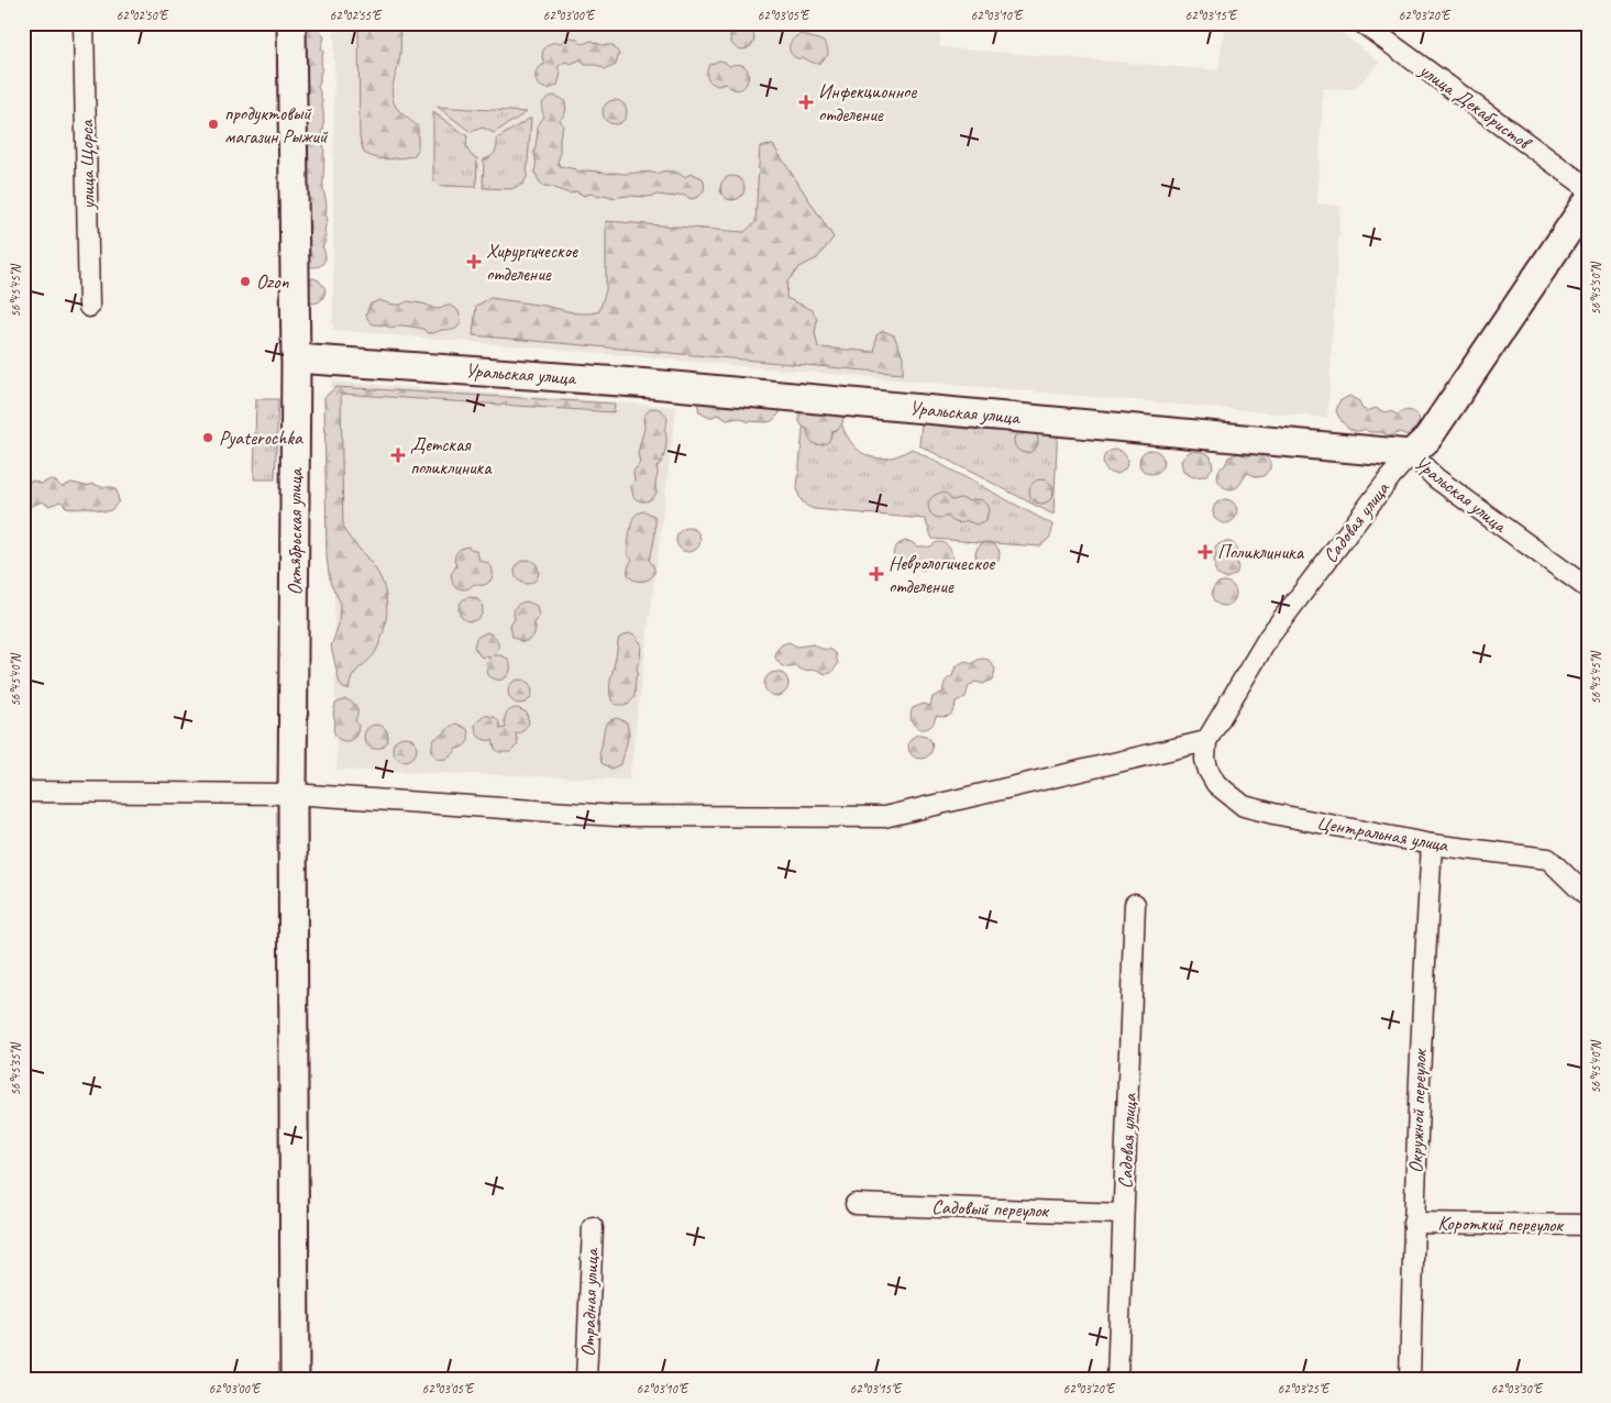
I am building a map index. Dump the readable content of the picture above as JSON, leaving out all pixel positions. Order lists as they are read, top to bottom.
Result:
{
  "streets": {
    "street": [
      "улица Декабристов",
      "улица Щорса",
      "Уральская улица",
      "Садовая улица",
      "Октябрьская улица",
      "Центральная улица",
      "Окружной переулок",
      "Садовый переулок",
      "Короткий переулок",
      "Отрадная улица"
    ]
  },
  "crossings": [
    ["Уральская улица", "Садовая улица"],
    ["Уральская улица", "Октябрьская улица"],
    ["Садовая улица", "Центральная улица"],
    ["Садовая улица", "Садовый переулок"],
    ["Центральная улица", "Окружной переулок"],
    ["Окружной переулок", "Короткий переулок"]
  ],
  "places": {
    "health": [
      "Инфекционное отделение",
      "Хирургическое отделение",
      "Детская поликлиника",
      "Поликлиника",
      "Неврологическое отделение"
    ],
    "other": ["продуктовый магазин Рыжий", "Ozon", "Pyaterochka"]
  },
  "coordinates": [
    "62°02'50\"E",
    "62°02'55\"E",
    "62°03'00\"E",
    "62°03'05\"E",
    "62°03'10\"E",
    "62°03'15\"E",
    "62°03'20\"E",
    "56°45'50\"N",
    "56°45'45\"N",
    "56°45'40\"N",
    "56°45'35\"N",
    "62°03'25\"E",
    "62°03'30\"E"
  ]
}
